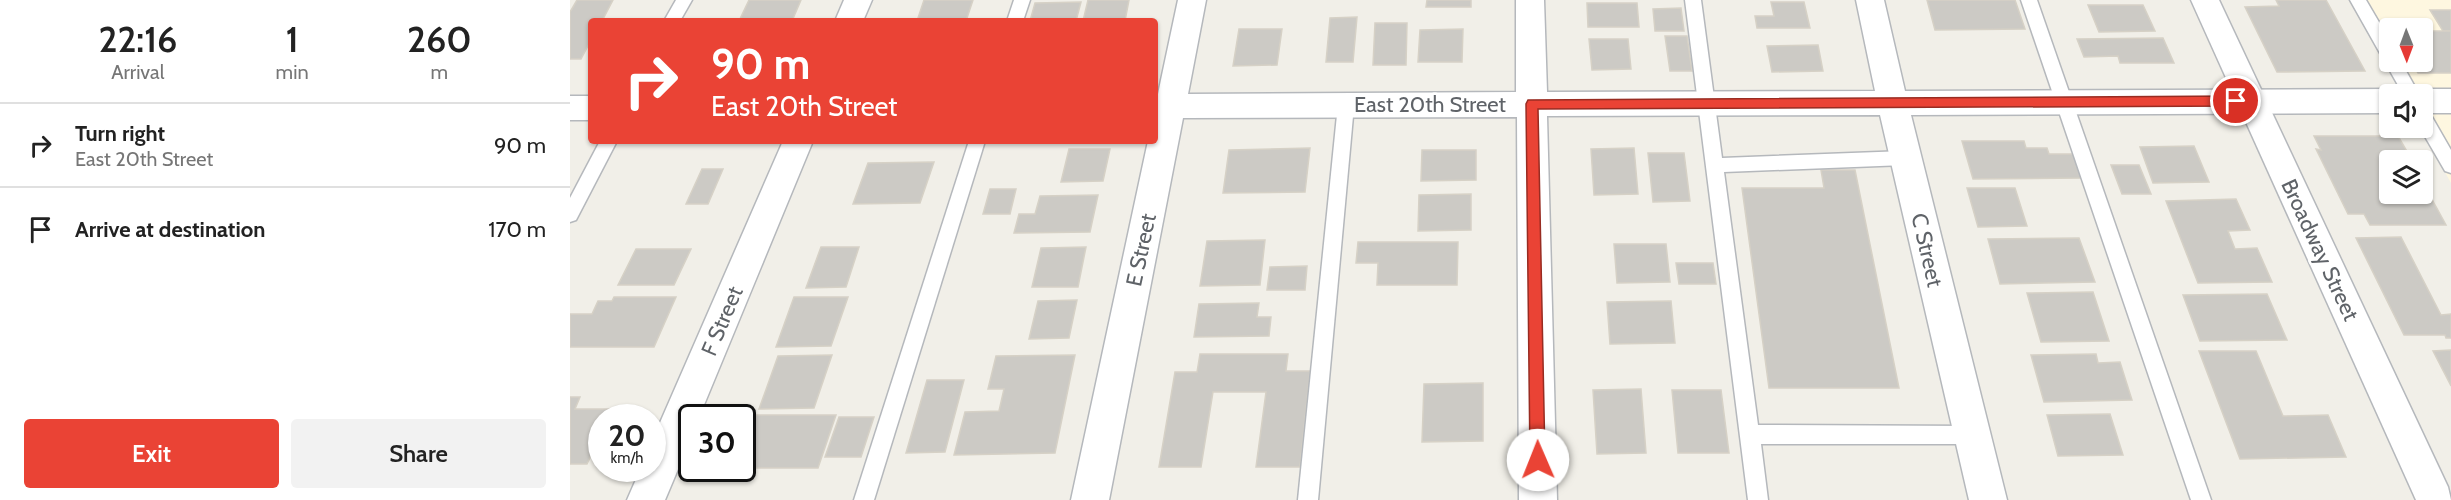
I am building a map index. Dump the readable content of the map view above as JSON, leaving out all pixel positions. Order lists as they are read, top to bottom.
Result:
{
  "streets": {
    "street": [
      "East 20th Street",
      "E Street",
      "C Street",
      "Broadway Street",
      "F Street"
    ]
  },
  "crossings": [
    ["East 20th Street", "E Street"],
    ["East 20th Street", "C Street"],
    ["East 20th Street", "Broadway Street"]
  ],
  "north": "bottom",
  "page": {
    "eta": [
      "22:16",
      "Arrival",
      "1",
      "min",
      "260",
      "m"
    ],
    "turn": ["90 m", "East 20th Street"],
    "list": [
      {
        "name": "Turn right",
        "note": "East 20th Street",
        "value": "90 m"
      },
      {
        "name": "Arrive at destination",
        "value": "170 m"
      }
    ],
    "speed": "20 km/h",
    "limit": "30",
    "buttons": ["Exit", "Share"]
  }
}
